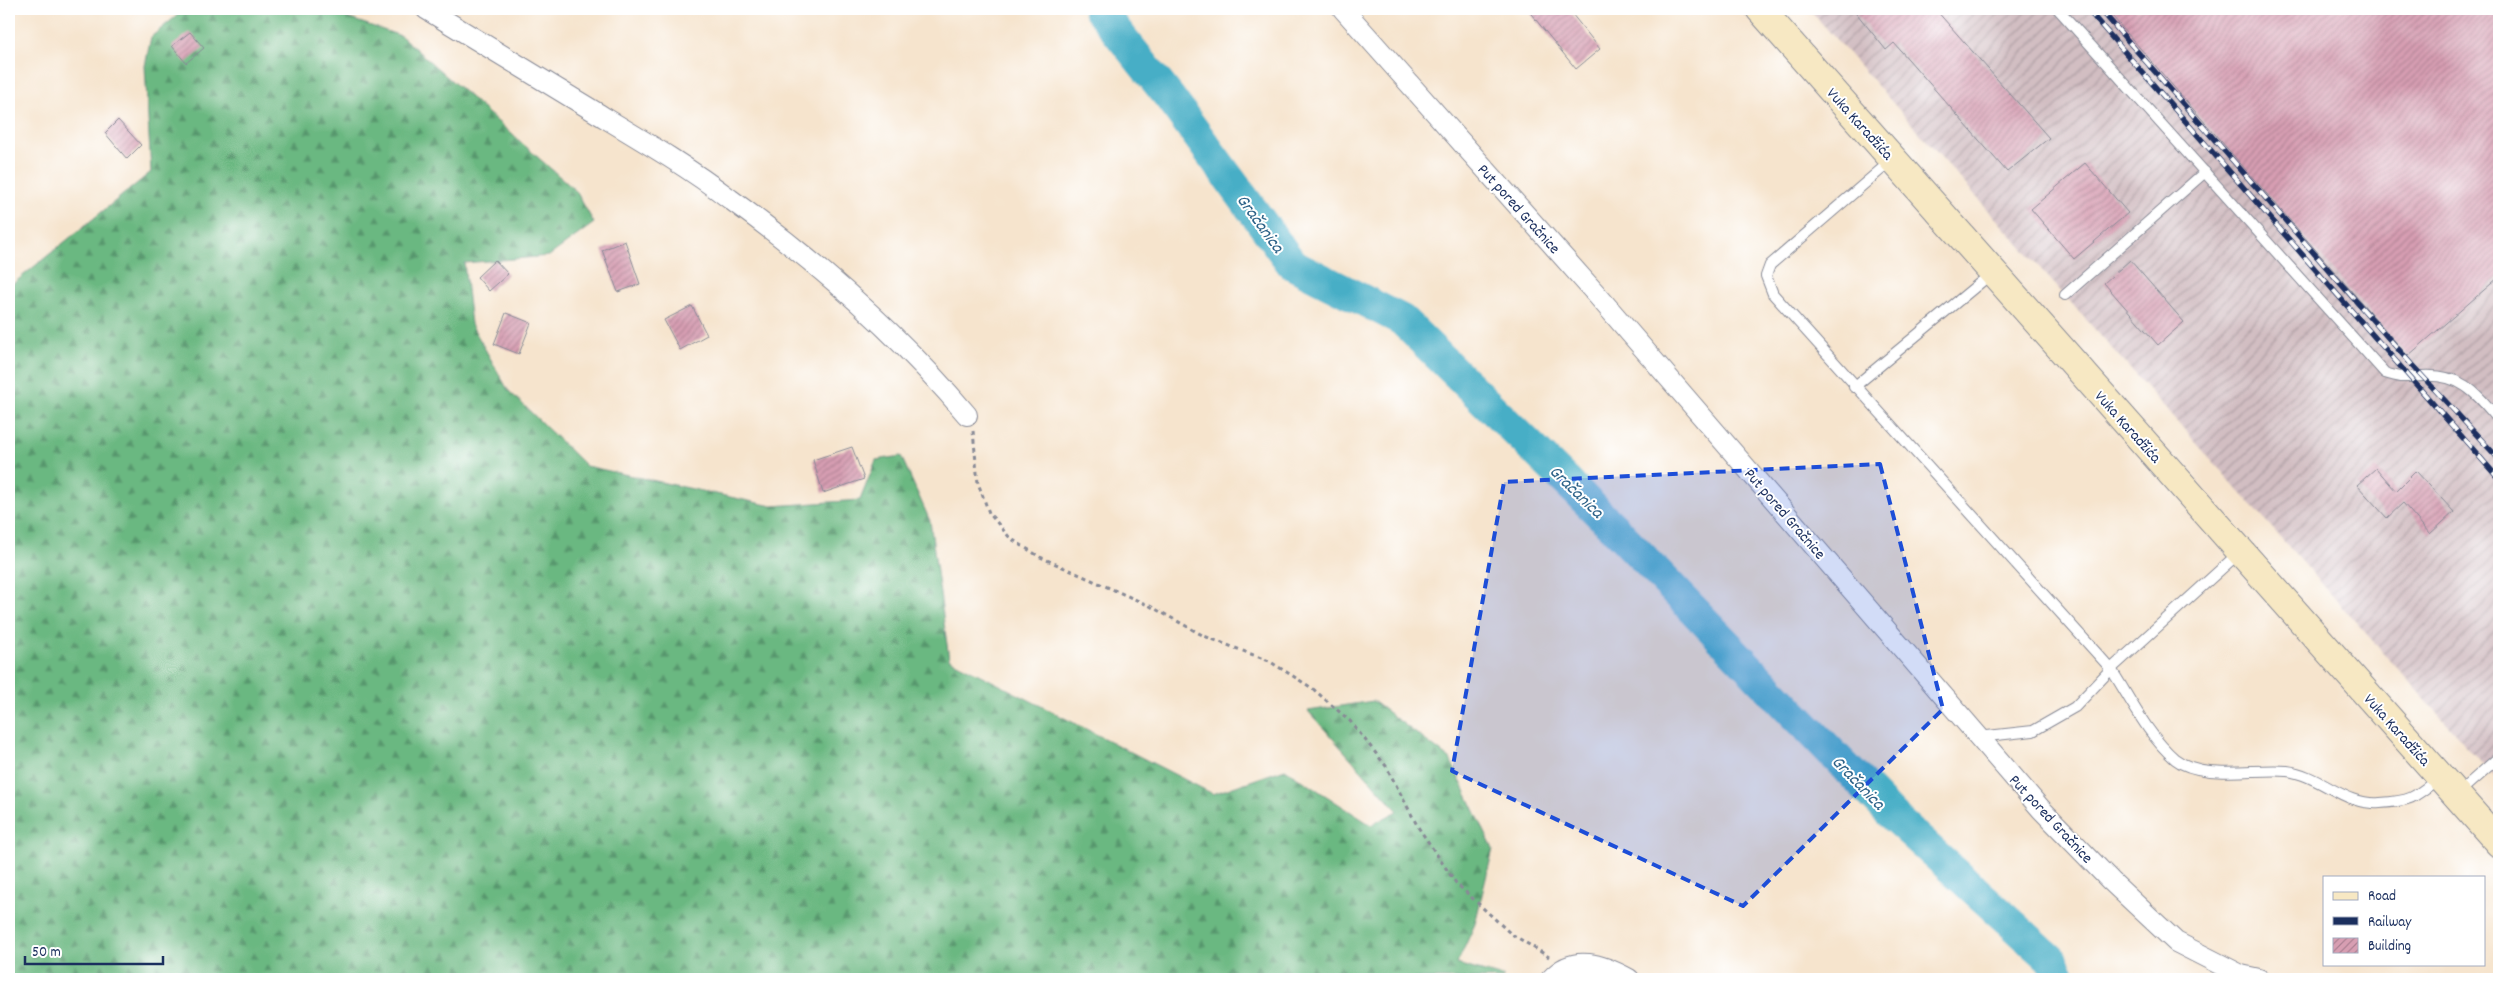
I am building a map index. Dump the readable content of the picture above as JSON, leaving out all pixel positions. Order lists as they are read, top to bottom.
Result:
{
  "streets": {
    "street": ["Vuka Karadžića", "Put pored Gračnice"]
  },
  "water": ["Gračanica"],
  "legend": ["Road", "Railway", "Building"],
  "scale_bar": "50 m"
}
